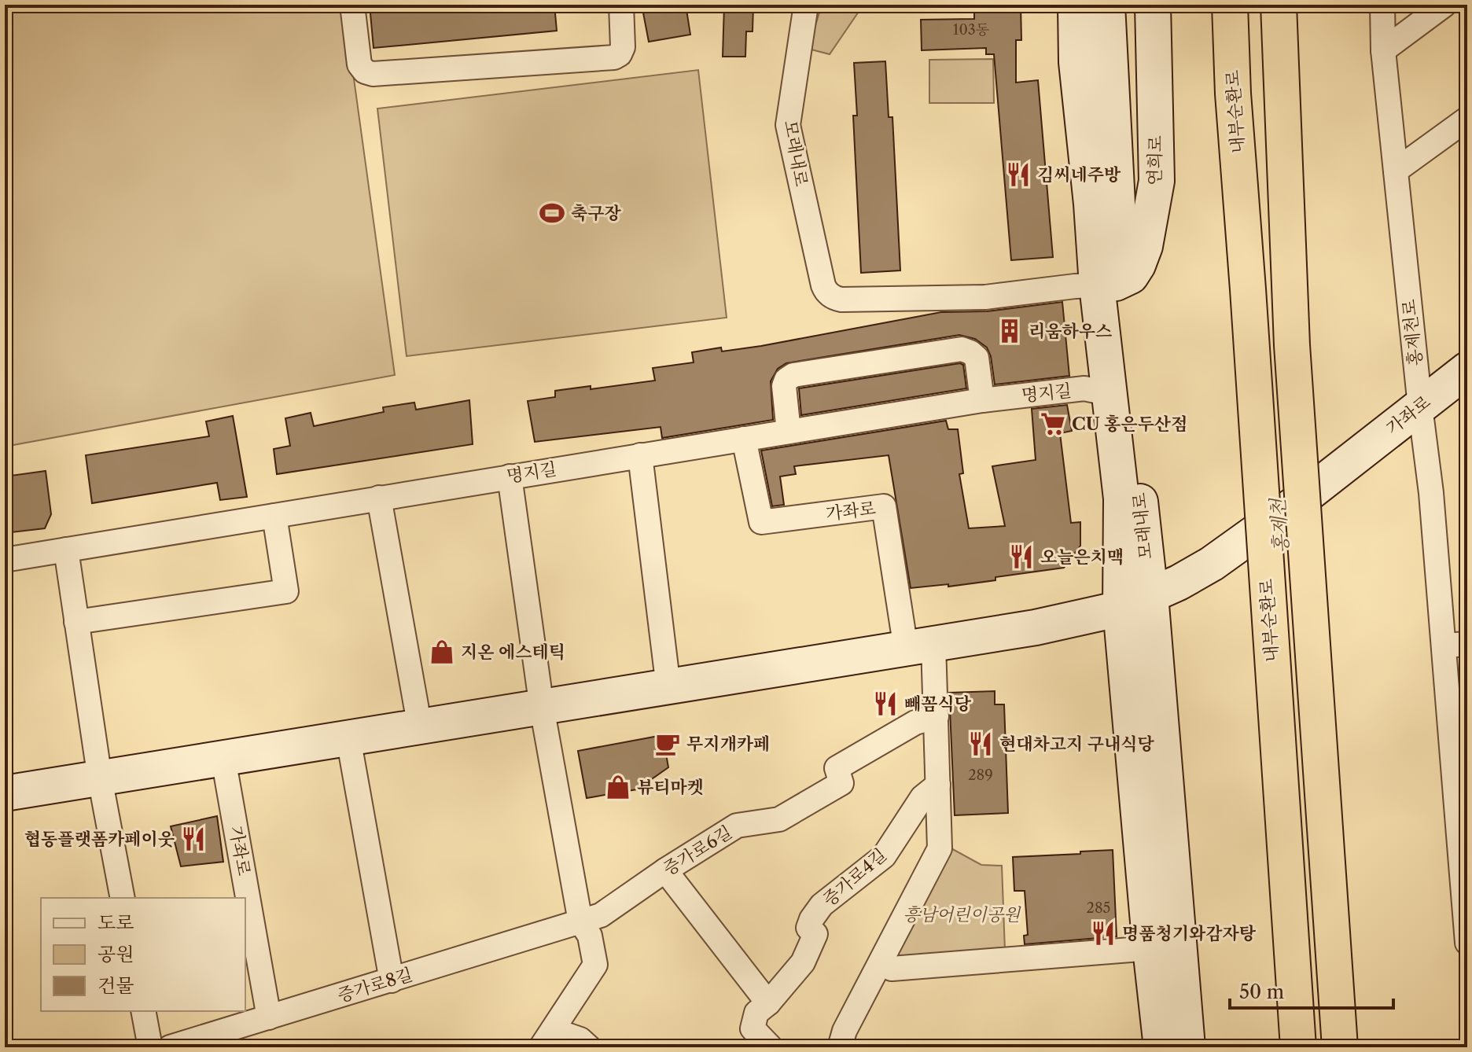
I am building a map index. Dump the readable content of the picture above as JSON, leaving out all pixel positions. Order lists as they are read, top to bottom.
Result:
{
  "streets": {
    "highway": ["내부순환로"],
    "main road": ["모래내로", "연희로", "가좌로"],
    "street": [
      "홍제천로",
      "명지길",
      "증가로6길",
      "증가로4길",
      "증가로8길"
    ]
  },
  "crossings": [
    ["모래내로", "연희로"],
    ["모래내로", "명지길"],
    ["모래내로", "가좌로"],
    ["홍제천로", "가좌로"],
    ["명지길", "가좌로"],
    ["가좌로", "증가로8길"],
    ["증가로6길", "증가로8길"]
  ],
  "water": ["홍제천"],
  "parks": ["흥남어린이공원"],
  "places": {
    "restaurant": [
      "김씨네주방",
      "오늘은치맥",
      "빼꼼식당",
      "현대차고지 구내식당",
      "협동플랫폼카페이웃",
      "명품청기와감자탕"
    ],
    "sports": ["축구장"],
    "building": ["리움하우스"],
    "supermarket": ["CU 홍은두산점"],
    "shop": ["지온 에스테틱", "뷰티마켓"],
    "cafe": ["무지개카페"]
  },
  "house_numbers": ["103동", "289", "285"],
  "legend": ["도로", "공원", "건물"],
  "scale_bar": "50 m"
}
